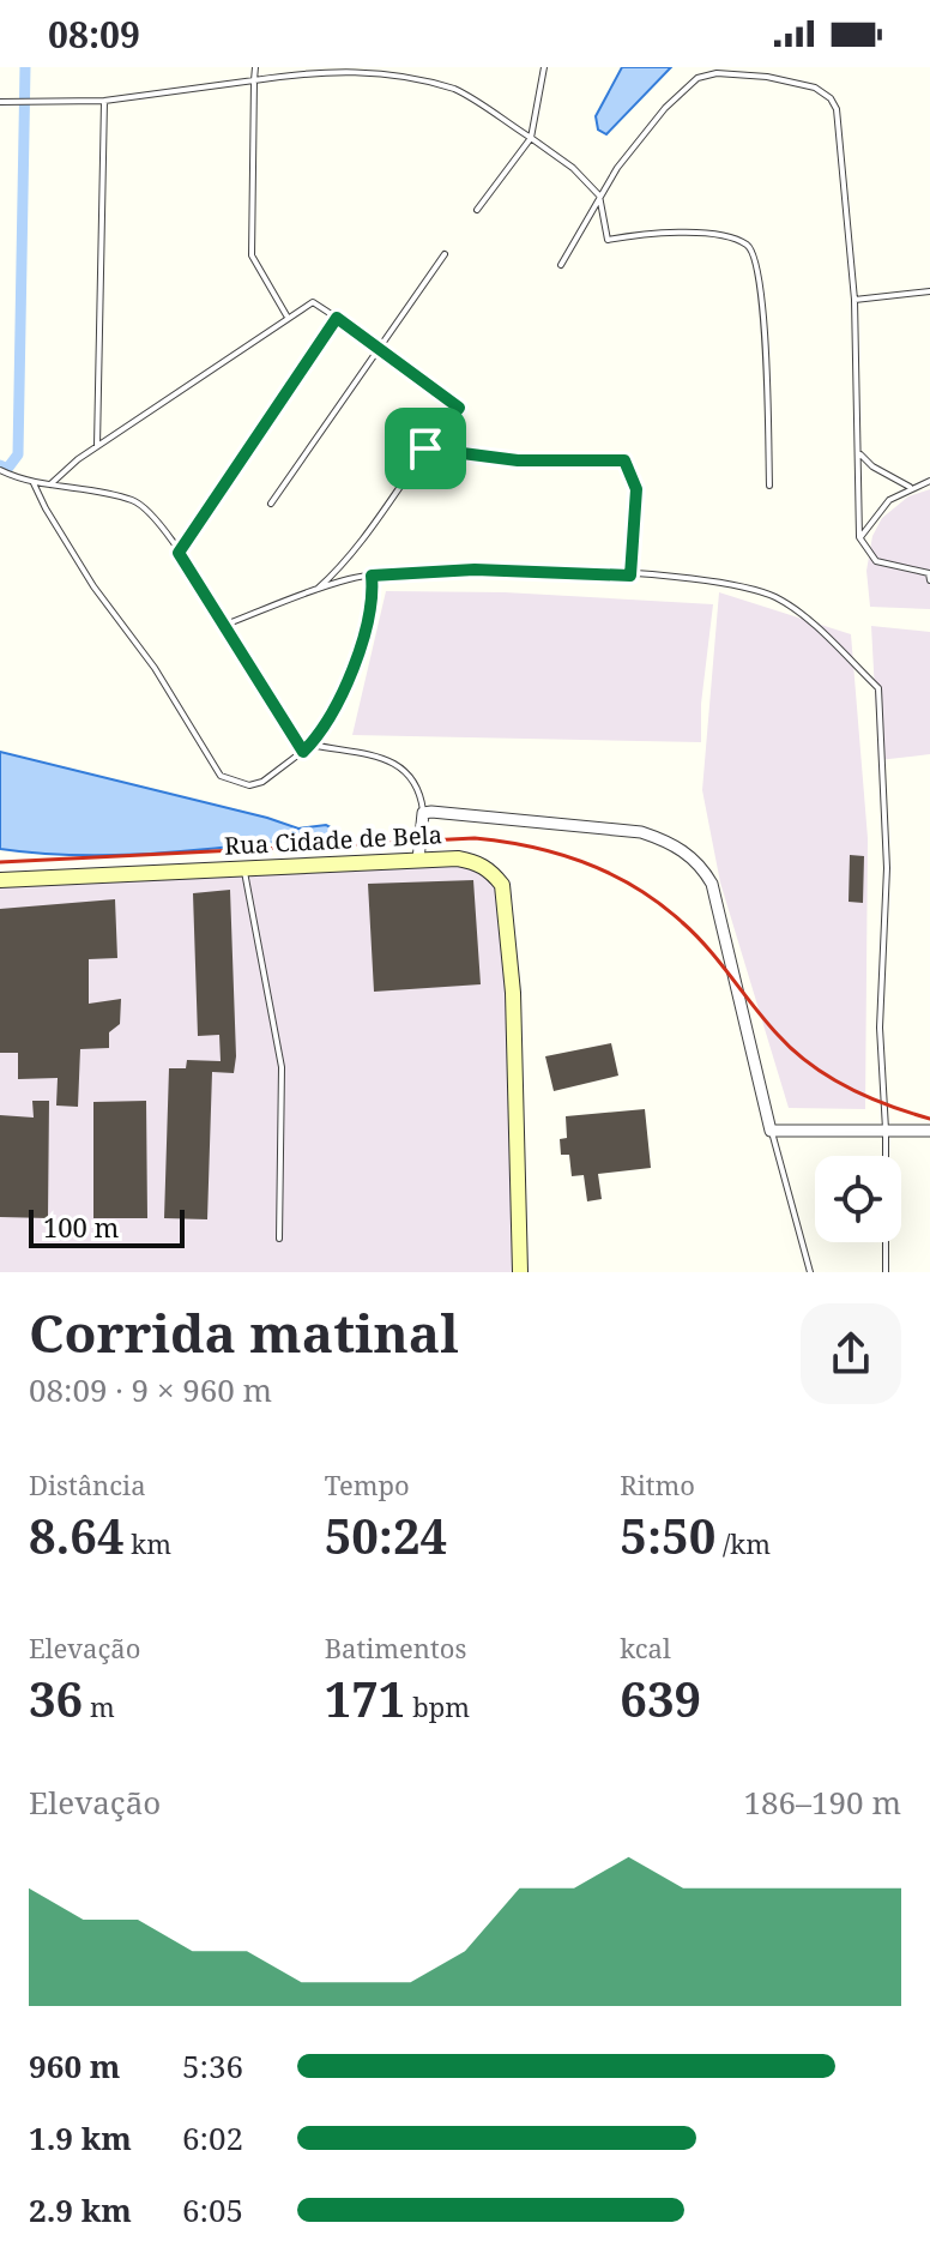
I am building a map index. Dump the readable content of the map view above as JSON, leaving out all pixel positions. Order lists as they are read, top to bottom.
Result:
{
  "streets": {
    "street": ["Rua Cidade de Bela"]
  },
  "scale_bar": "100 m",
  "page": {
    "status": "08:09",
    "scale": "100 m",
    "heading": ["Corrida matinal", "08:09 · 9 × 960 m"],
    "stats": [
      ["Distância", "8.64 km"],
      ["Tempo", "50:24"],
      ["Ritmo", "5:50 /km"],
      ["Elevação", "36 m"],
      ["Batimentos", "171 bpm"],
      ["kcal", "639"]
    ],
    "chart": ["Elevação", "186–190 m"],
    "list": [
      {
        "name": "960 m",
        "note": "5:36"
      },
      {
        "name": "1.9 km",
        "note": "6:02"
      },
      {
        "name": "2.9 km",
        "note": "6:05"
      }
    ]
  }
}
